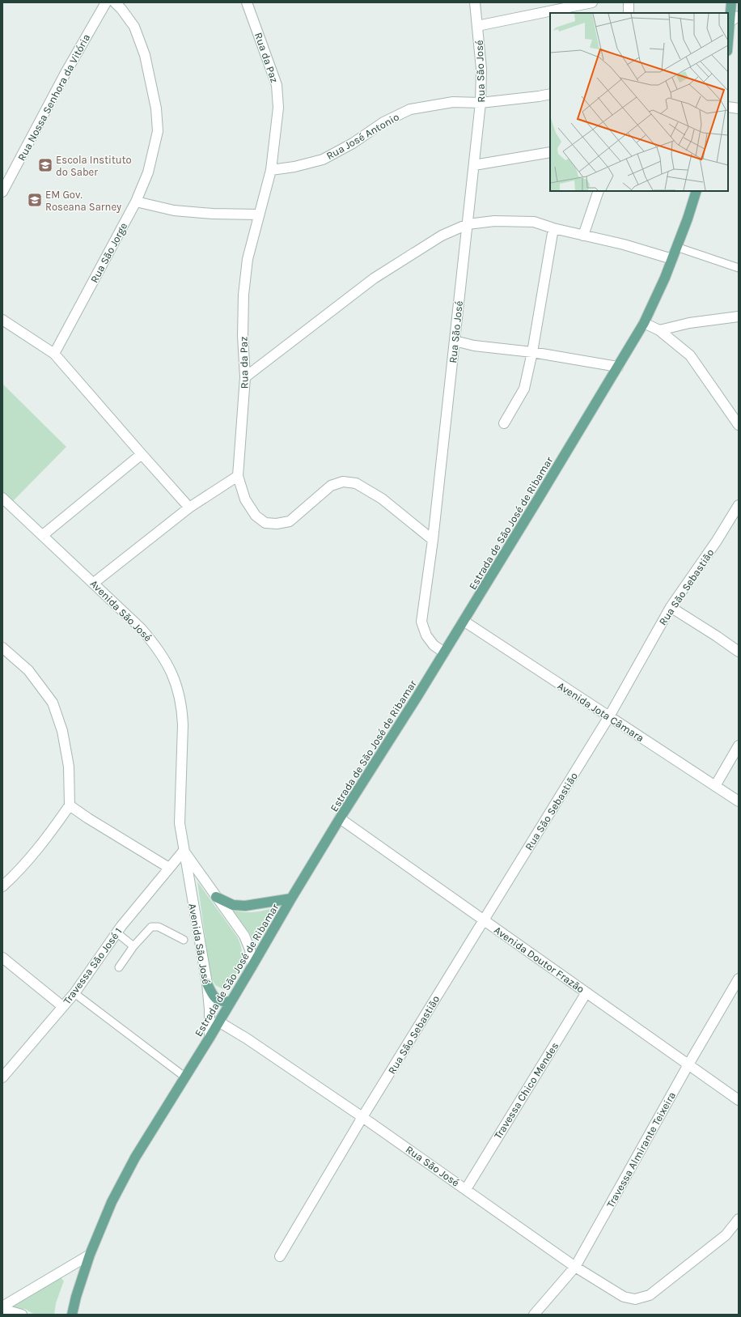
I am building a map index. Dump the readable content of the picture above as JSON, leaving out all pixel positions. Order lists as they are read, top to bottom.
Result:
{
  "streets": {
    "main road": ["Estrada de São José de Ribamar"],
    "street": [
      "Rua da Paz",
      "Rua São José",
      "Rua Nossa Senhora da Vitória",
      "Rua José Antonio",
      "Rua São Jorge",
      "Rua São Sebastião",
      "Avenida São José",
      "Avenida Jota Câmara",
      "Avenida Doutor Frazão",
      "Travessa São José 1",
      "Travessa Chico Mendes",
      "Travessa Almirante Teixeira"
    ]
  },
  "crossings": [
    ["Rua da Paz", "Rua São José"],
    ["Rua da Paz", "Rua José Antonio"],
    ["Rua São José", "Rua José Antonio"],
    ["Rua São José", "Estrada de São José de Ribamar"],
    ["Rua São José", "Rua São Sebastião"],
    ["Rua São José", "Travessa Chico Mendes"],
    ["Rua São José", "Travessa Almirante Teixeira"],
    ["Estrada de São José de Ribamar", "Avenida São José"],
    ["Estrada de São José de Ribamar", "Avenida Jota Câmara"],
    ["Estrada de São José de Ribamar", "Avenida Doutor Frazão"],
    ["Rua São Sebastião", "Avenida Jota Câmara"],
    ["Rua São Sebastião", "Avenida Doutor Frazão"],
    ["Avenida São José", "Travessa São José 1"],
    ["Avenida Doutor Frazão", "Travessa Chico Mendes"],
    ["Avenida Doutor Frazão", "Travessa Almirante Teixeira"]
  ],
  "places": {
    "school or university": ["Escola Instituto do Saber", "EM Gov. Roseana Sarney"]
  }
}
